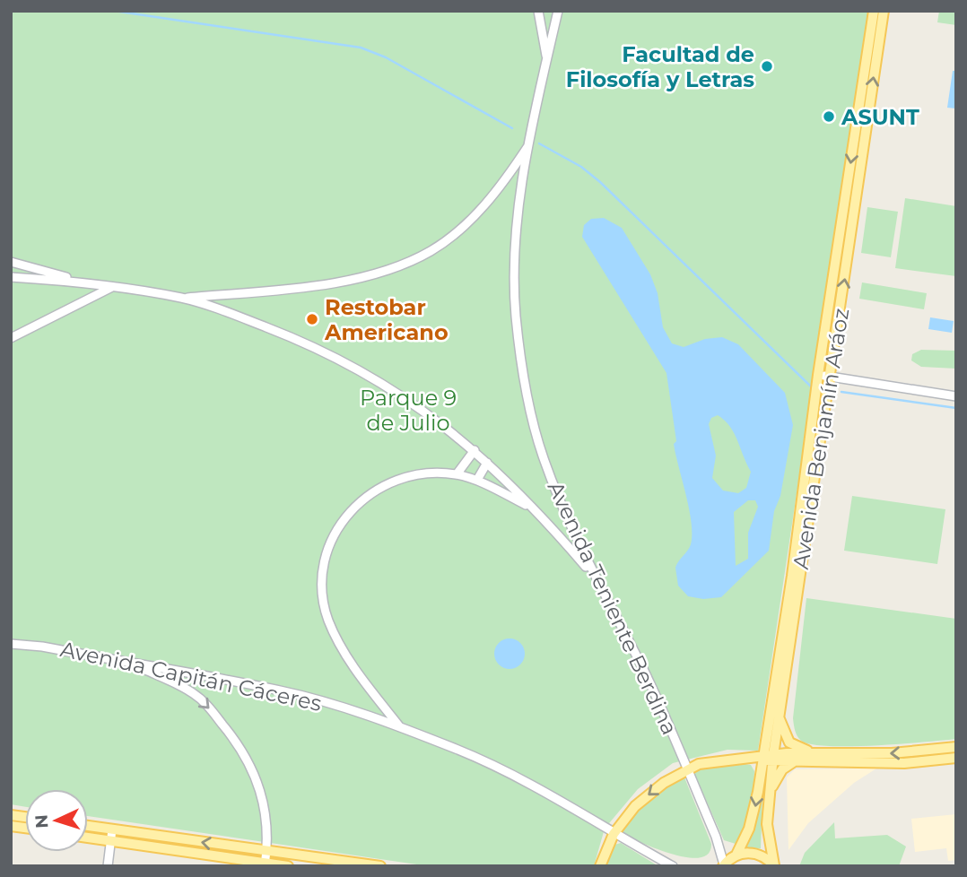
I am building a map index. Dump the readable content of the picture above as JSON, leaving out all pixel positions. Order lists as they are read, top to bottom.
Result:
{
  "streets": {
    "main road": ["Avenida Benjamín Aráoz"],
    "street": ["Avenida Teniente Berdina", "Avenida Capitán Cáceres"]
  },
  "crossings": [
    ["Avenida Teniente Berdina", "Avenida Capitán Cáceres"]
  ],
  "parks": ["Parque 9 de Julio"],
  "places": ["Facultad de Filosofía y Letras", "ASUNT", "Restobar Americano"],
  "north": "left"
}
